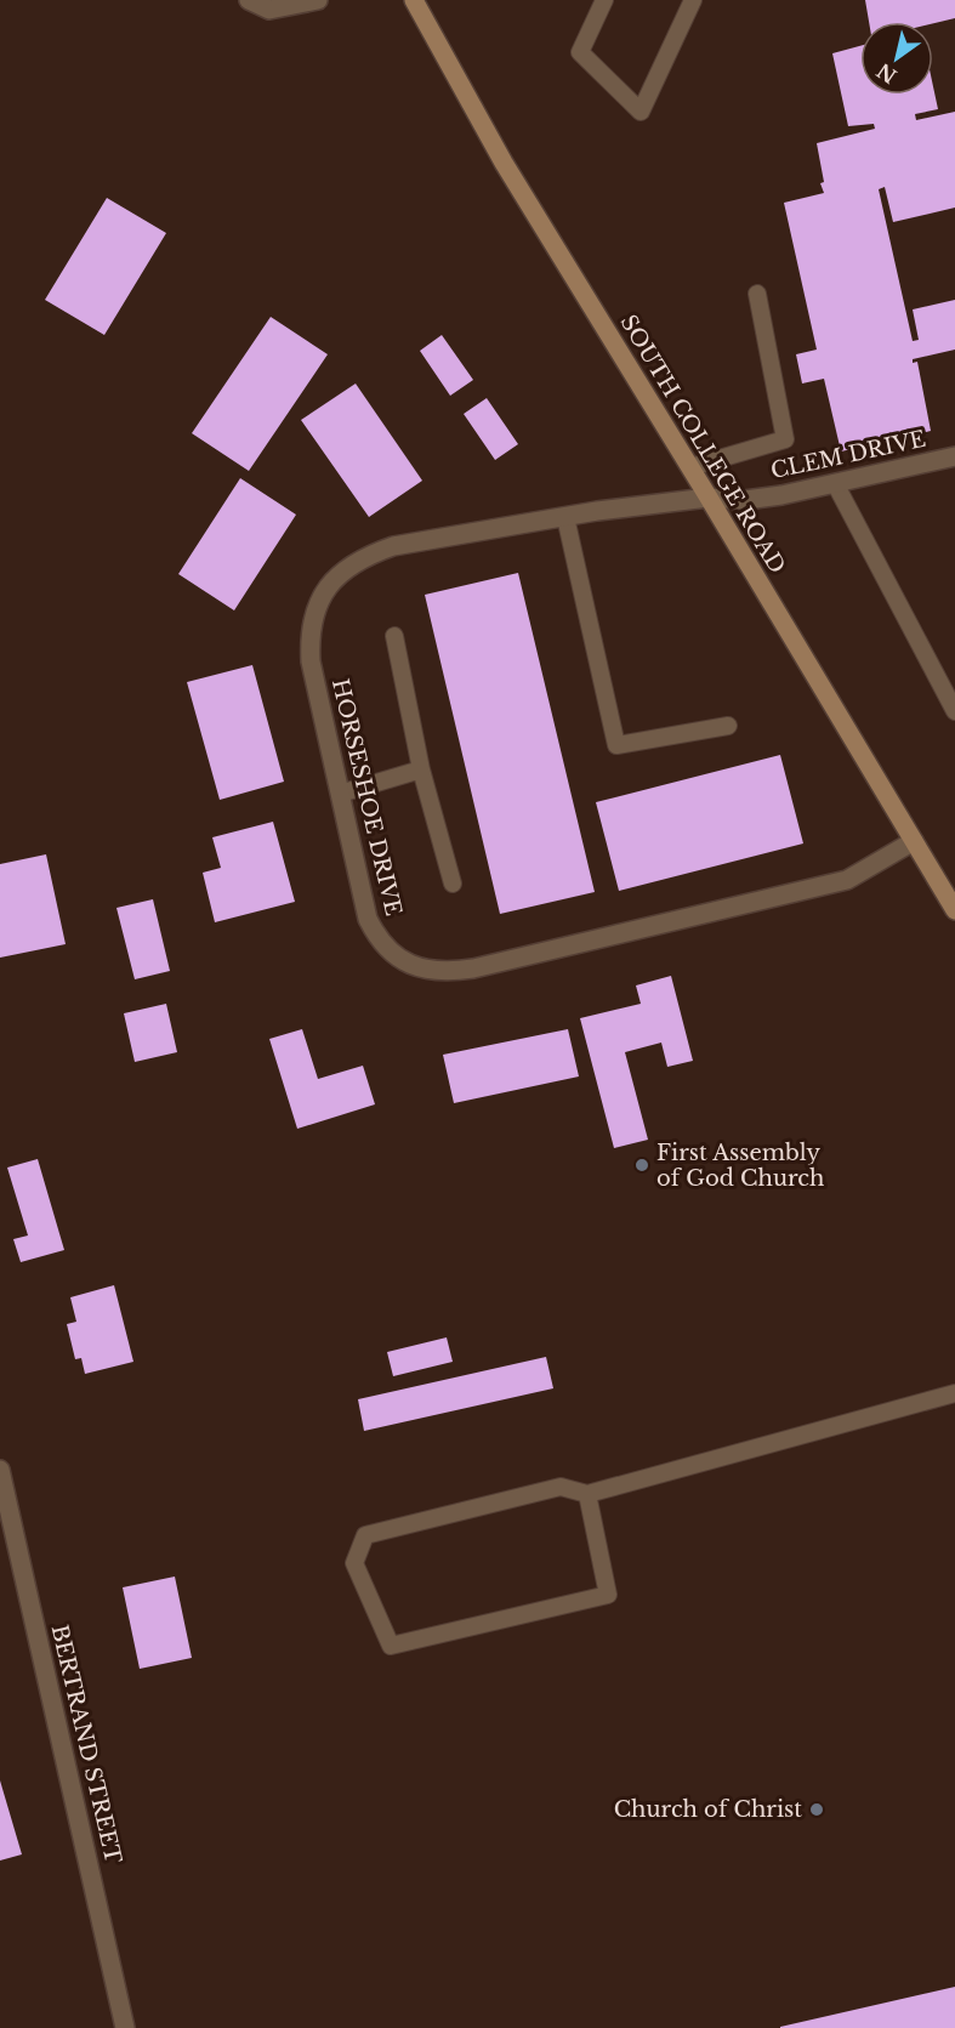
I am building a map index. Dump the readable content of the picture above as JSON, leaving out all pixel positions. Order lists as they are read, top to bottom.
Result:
{
  "streets": {
    "main road": ["SOUTH COLLEGE ROAD"],
    "street": ["CLEM DRIVE", "HORSESHOE DRIVE", "BERTRAND STREET"]
  },
  "crossings": [
    ["SOUTH COLLEGE ROAD", "CLEM DRIVE"],
    ["SOUTH COLLEGE ROAD", "HORSESHOE DRIVE"],
    ["CLEM DRIVE", "HORSESHOE DRIVE"]
  ],
  "places": ["First Assembly of God Church", "Church of Christ"],
  "north": "bottom left"
}
